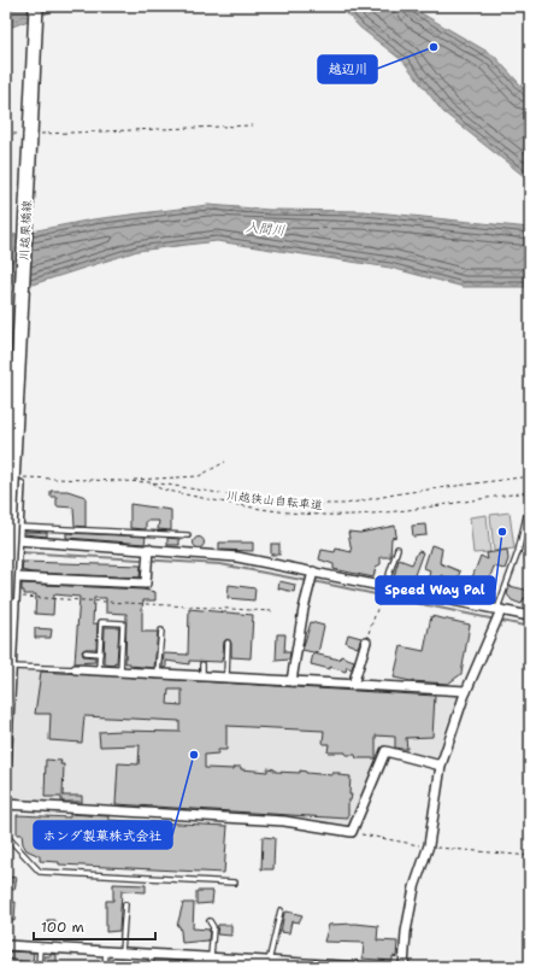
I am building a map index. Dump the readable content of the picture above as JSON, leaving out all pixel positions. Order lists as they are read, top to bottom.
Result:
{
  "streets": {
    "main road": ["川越栗橋線"],
    "path": ["川越狭山自転車道"]
  },
  "water": ["入間川"],
  "places": ["越辺川", "Speed Way Pal", "ホンダ製菓株式会社"],
  "scale_bar": "100 m"
}
